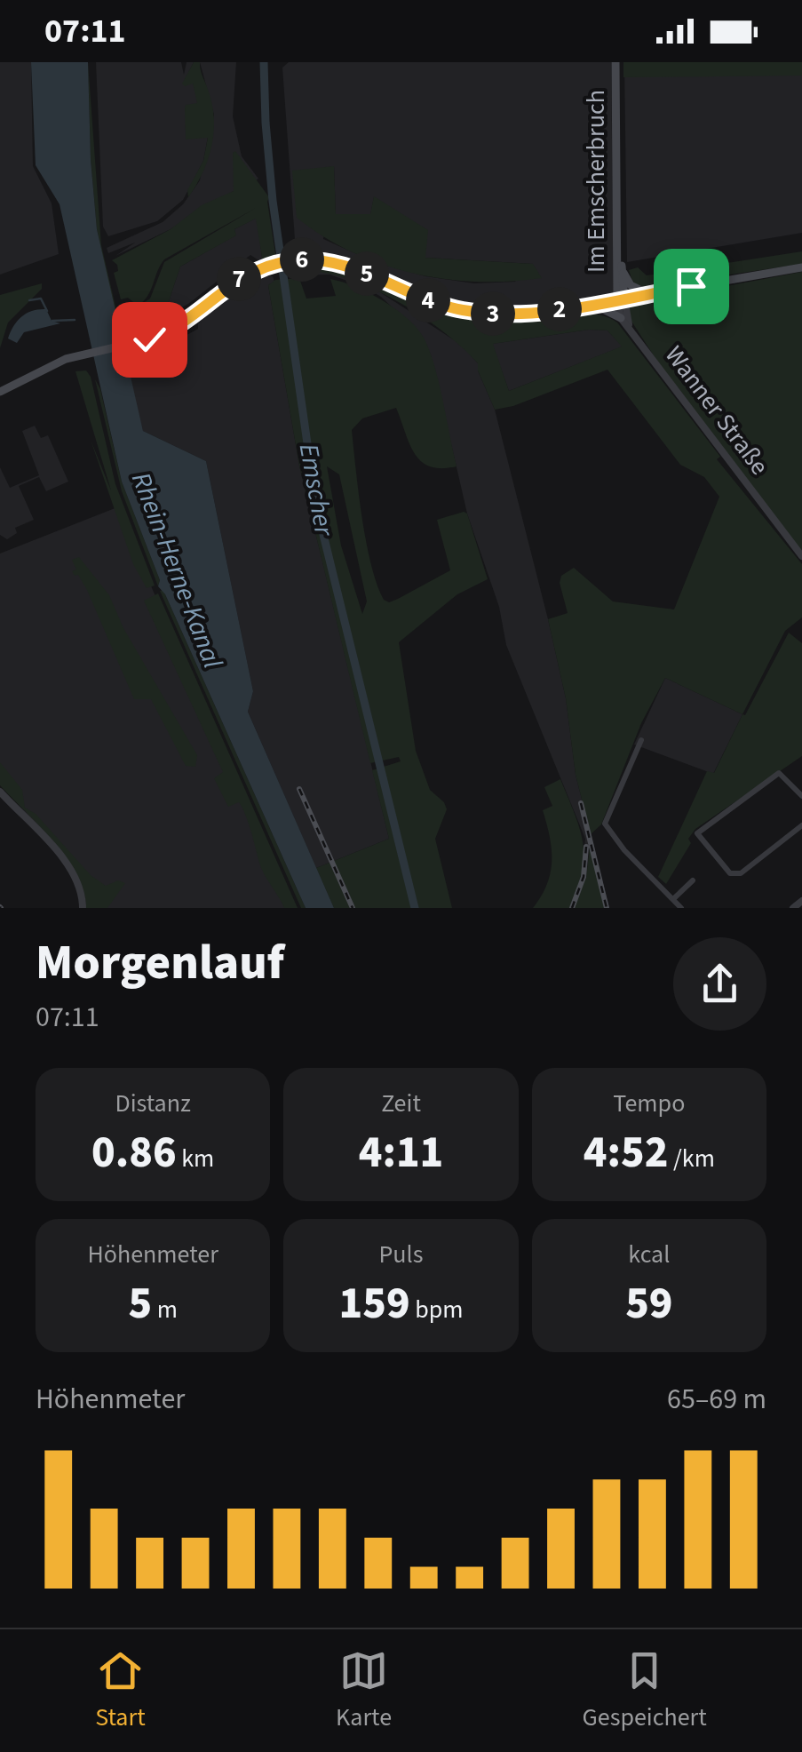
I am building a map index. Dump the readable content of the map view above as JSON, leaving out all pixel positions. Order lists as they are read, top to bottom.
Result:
{
  "streets": {
    "main road": ["Im Emscherbruch"],
    "street": ["Wanner Straße"]
  },
  "crossings": [
    ["Im Emscherbruch", "Wanner Straße"]
  ],
  "water": ["Emscher", "Rhein-Herne-Kanal"],
  "page": {
    "status": "07:11",
    "pins": [
      "6",
      "5",
      "7",
      "4",
      "2",
      "3"
    ],
    "heading": ["Morgenlauf", "07:11"],
    "stats": [
      ["Distanz", "0.86 km"],
      ["Zeit", "4:11"],
      ["Tempo", "4:52 /km"],
      ["Höhenmeter", "5 m"],
      ["Puls", "159 bpm"],
      ["kcal", "59"]
    ],
    "chart": ["Höhenmeter", "65–69 m"],
    "tabs": ["Start", "Karte", "Gespeichert"]
  }
}
